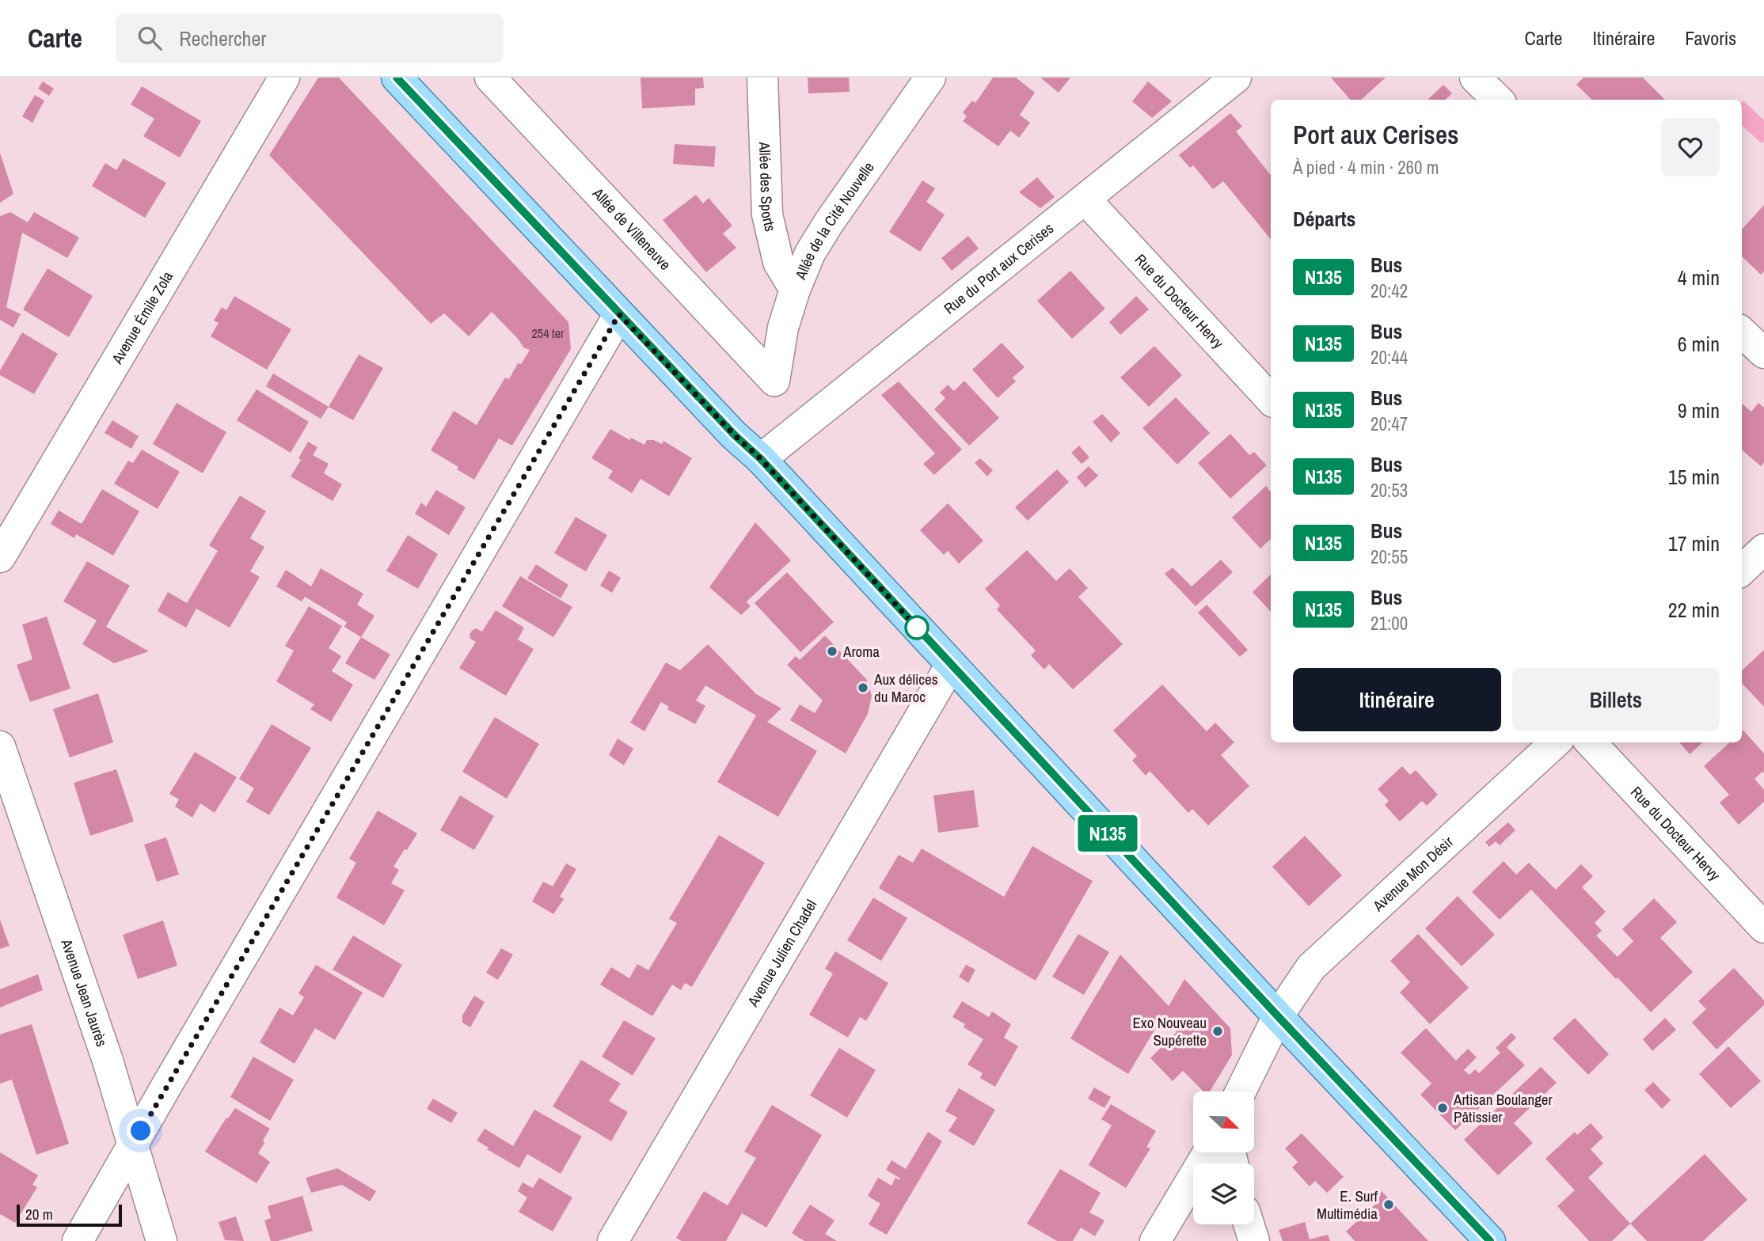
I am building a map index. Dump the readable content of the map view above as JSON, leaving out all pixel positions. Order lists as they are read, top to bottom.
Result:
{
  "streets": {
    "street": [
      "Allée des Sports",
      "Allée de la Cité Nouvelle",
      "Allée de Villeneuve",
      "Rue du Port aux Cerises",
      "Rue du Docteur Hervy",
      "Avenue Émile Zola",
      "Avenue Mon Désir",
      "Avenue Julien Chadel",
      "Avenue Jean Jaurès"
    ]
  },
  "crossings": [
    ["Allée des Sports", "Allée de la Cité Nouvelle"],
    ["Allée de la Cité Nouvelle", "Allée de Villeneuve"],
    ["Rue du Port aux Cerises", "Rue du Docteur Hervy"]
  ],
  "places": [
    "Aroma",
    "Aux délices du Maroc",
    "Exo Nouveau Supérette",
    "Artisan Boulanger Pâtissier",
    "E. Surf Multimédia"
  ],
  "lines": ["bus line N135"],
  "house_numbers": ["254 ter"],
  "scale_bar": "20 m",
  "north": "bottom right",
  "page": {
    "header": "Carte",
    "search": "Rechercher",
    "nav": ["Carte", "Itinéraire", "Favoris"],
    "on_map": "N135",
    "heading": [
      ["Port aux Cerises", "À pied · 4 min · 260 m"],
      "Départs"
    ],
    "list": [
      {
        "mark": "N135",
        "name": "Bus",
        "note": "20:42",
        "value": "4 min"
      },
      {
        "mark": "N135",
        "name": "Bus",
        "note": "20:44",
        "value": "6 min"
      },
      {
        "mark": "N135",
        "name": "Bus",
        "note": "20:47",
        "value": "9 min"
      },
      {
        "mark": "N135",
        "name": "Bus",
        "note": "20:53",
        "value": "15 min"
      },
      {
        "mark": "N135",
        "name": "Bus",
        "note": "20:55",
        "value": "17 min"
      },
      {
        "mark": "N135",
        "name": "Bus",
        "note": "21:00",
        "value": "22 min"
      }
    ],
    "buttons": ["Itinéraire", "Billets"],
    "scale": "20 m"
  }
}
